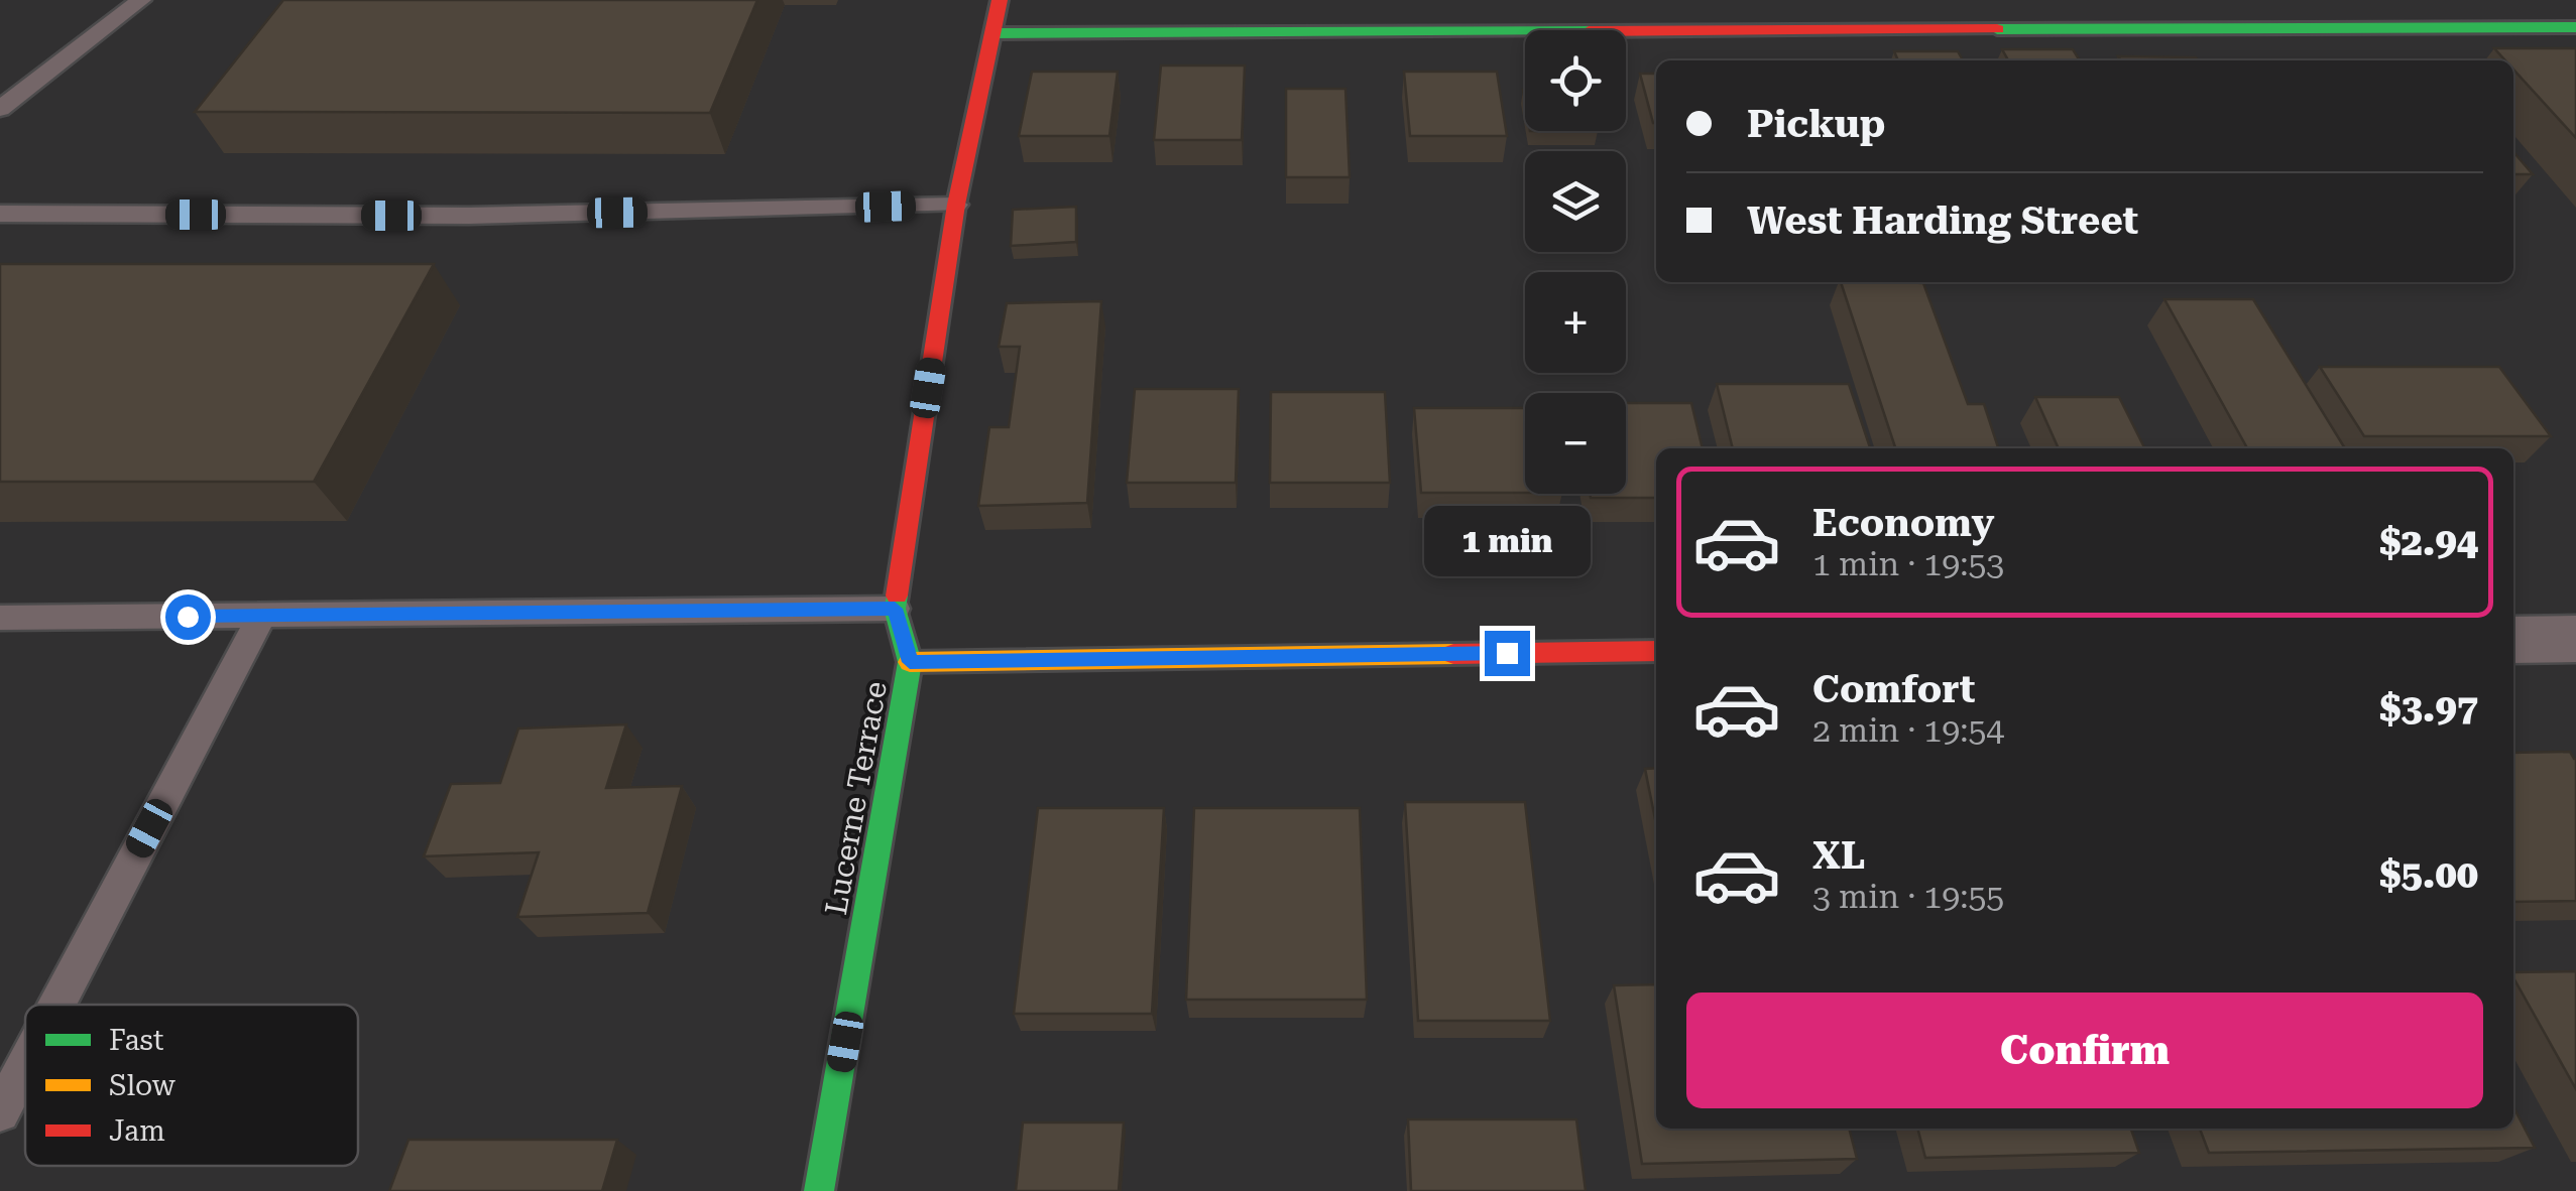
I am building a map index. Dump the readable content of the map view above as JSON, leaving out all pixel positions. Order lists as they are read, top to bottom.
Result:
{
  "streets": {
    "street": ["Lucerne Terrace"]
  },
  "legend": ["Fast", "Slow", "Jam"],
  "page": {
    "map_buttons": ["+", "−"],
    "banner": ["Pickup", "West Harding Street"],
    "list": [
      {
        "name": "Economy",
        "note": "1 min · 19:53",
        "value": "$2.94"
      },
      {
        "name": "Comfort",
        "note": "2 min · 19:54",
        "value": "$3.97"
      },
      {
        "name": "XL",
        "note": "3 min · 19:55",
        "value": "$5.00"
      }
    ],
    "bubble": "1 min",
    "buttons": "Confirm"
  }
}
